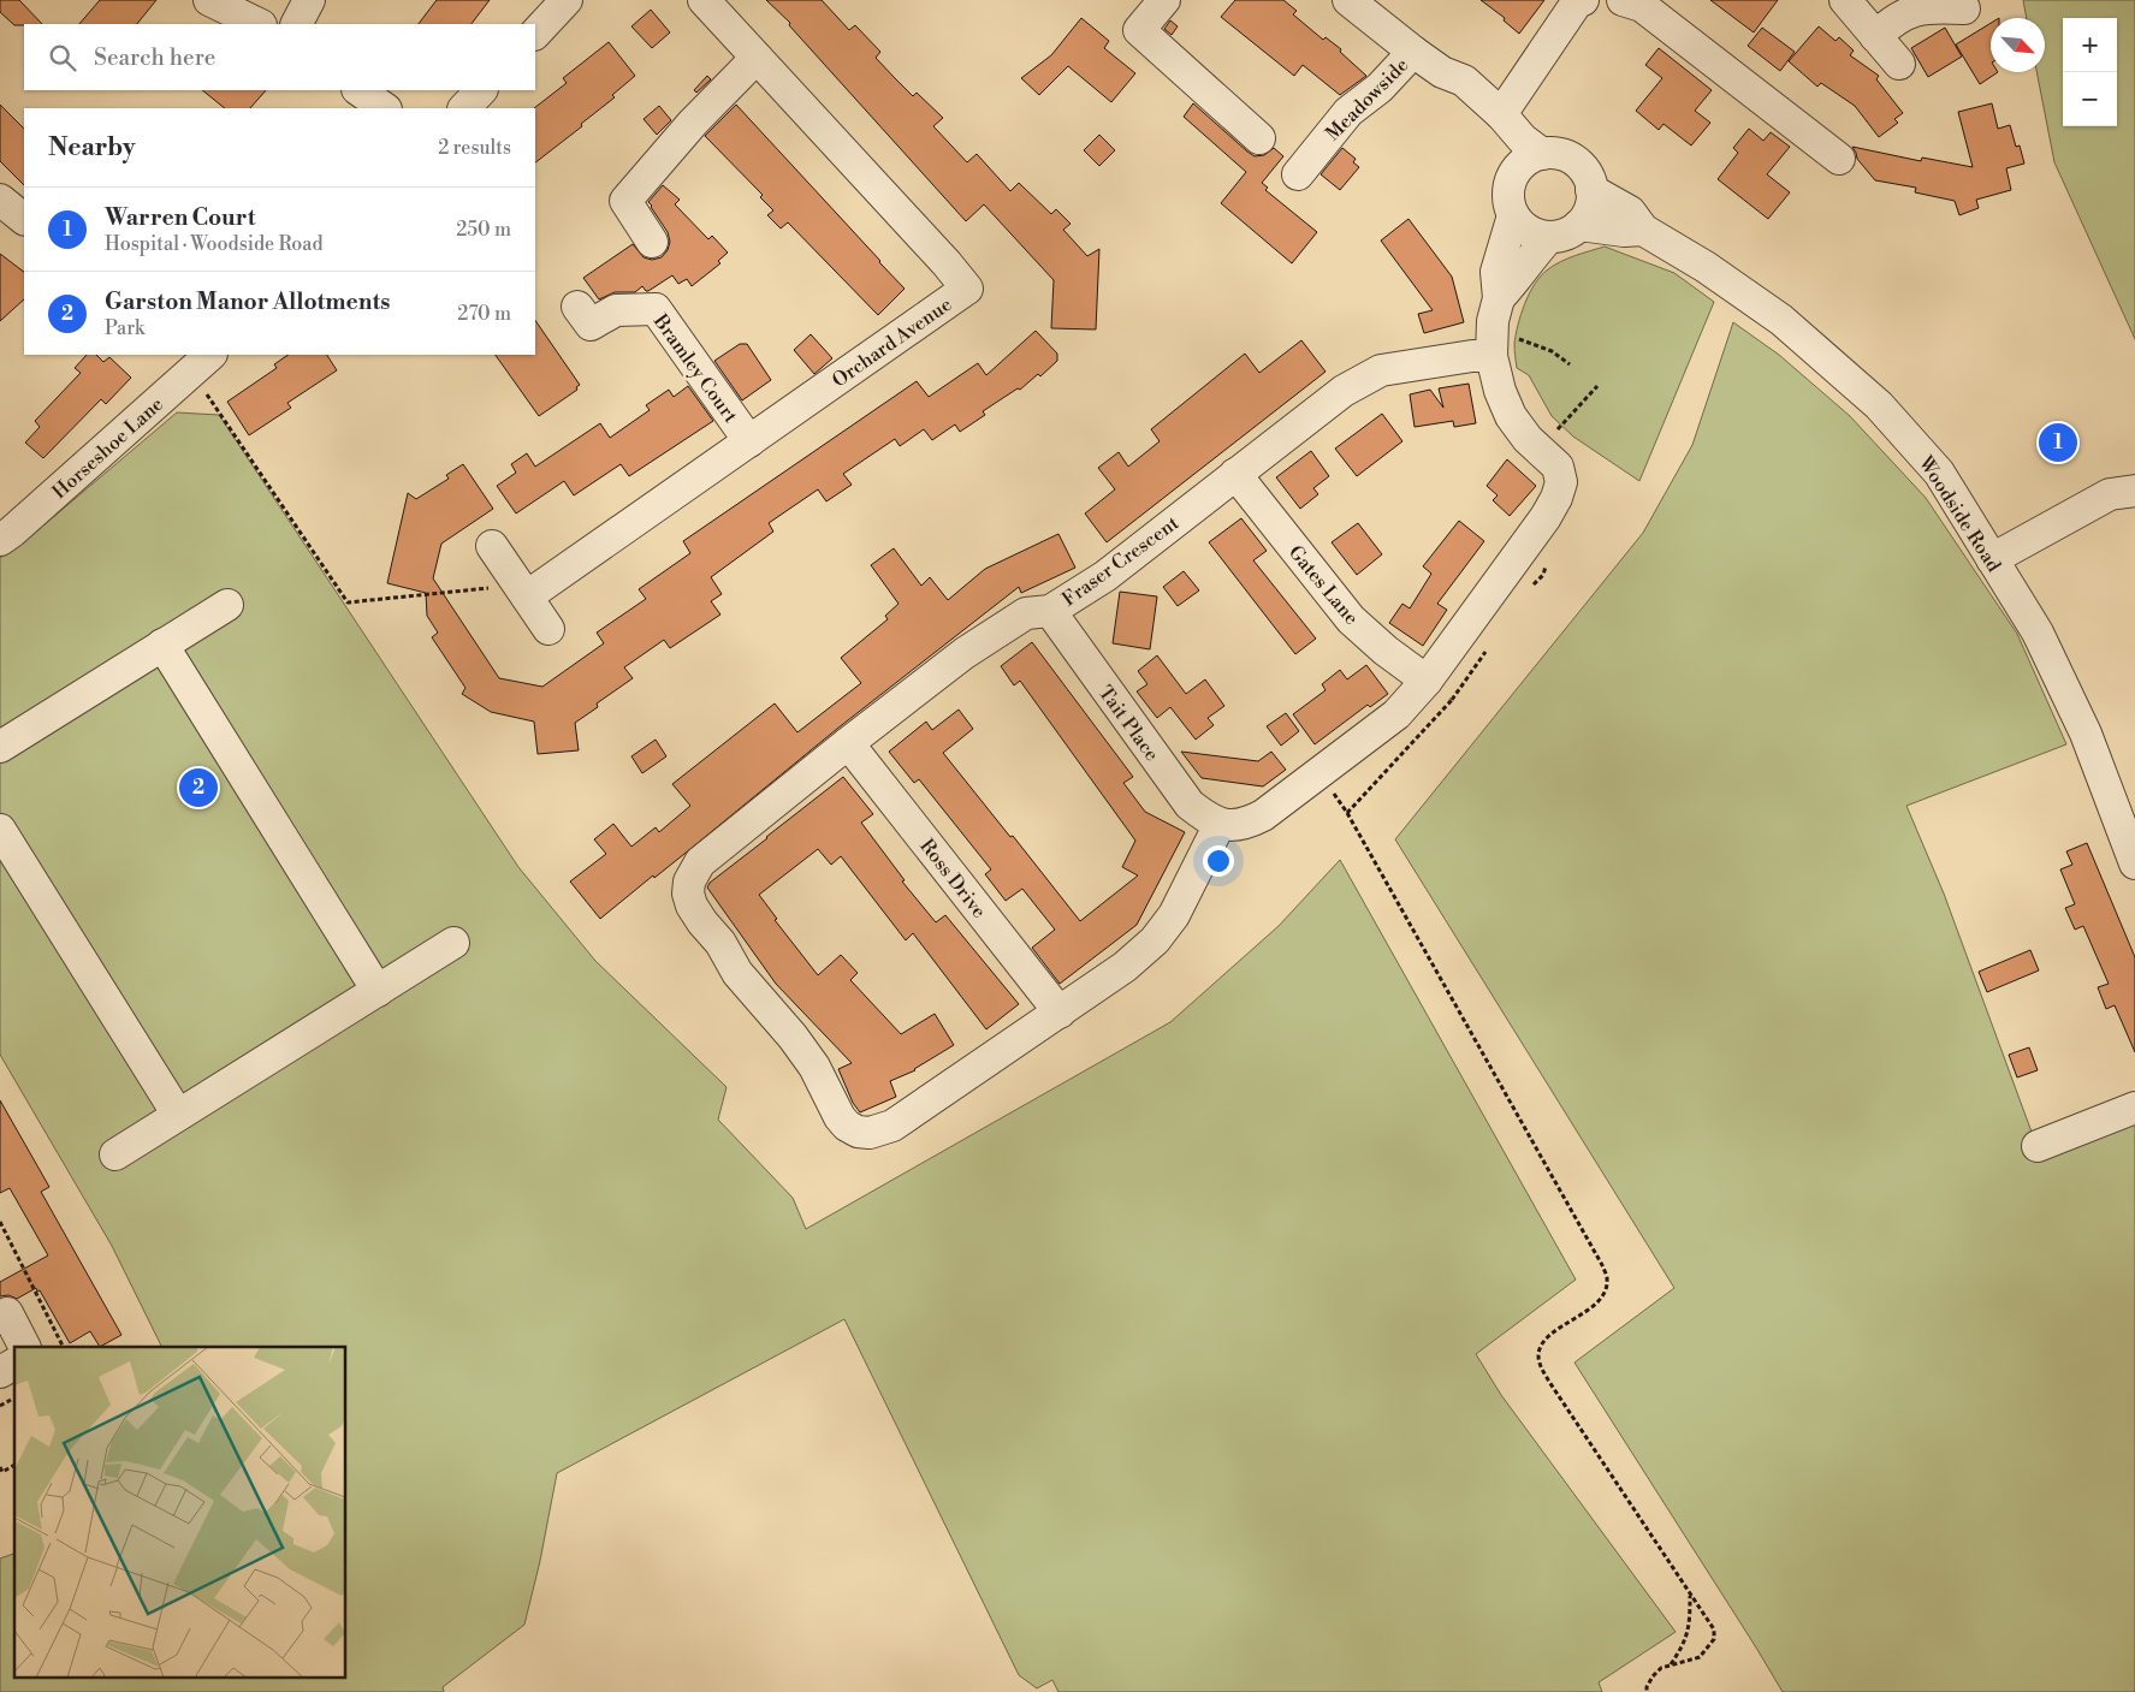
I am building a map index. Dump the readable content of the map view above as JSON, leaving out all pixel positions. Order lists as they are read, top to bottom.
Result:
{
  "streets": {
    "street": [
      "Meadowside",
      "Orchard Avenue",
      "Bramley Court",
      "Horseshoe Lane",
      "Woodside Road",
      "Fraser Crescent",
      "Gates Lane",
      "Tait Place",
      "Ross Drive"
    ]
  },
  "crossings": [
    ["Orchard Avenue", "Bramley Court"],
    ["Fraser Crescent", "Gates Lane"],
    ["Fraser Crescent", "Tait Place"],
    ["Fraser Crescent", "Ross Drive"]
  ],
  "north": "bottom right",
  "page": {
    "map_buttons": ["+", "−"],
    "search": "Search here",
    "heading": ["Nearby", "2 results"],
    "list": [
      {
        "mark": "1",
        "name": "Warren Court",
        "note": "Hospital · Woodside Road",
        "value": "250 m"
      },
      {
        "mark": "2",
        "name": "Garston Manor Allotments",
        "note": "Park",
        "value": "270 m"
      }
    ],
    "pins": ["1", "2"]
  }
}
